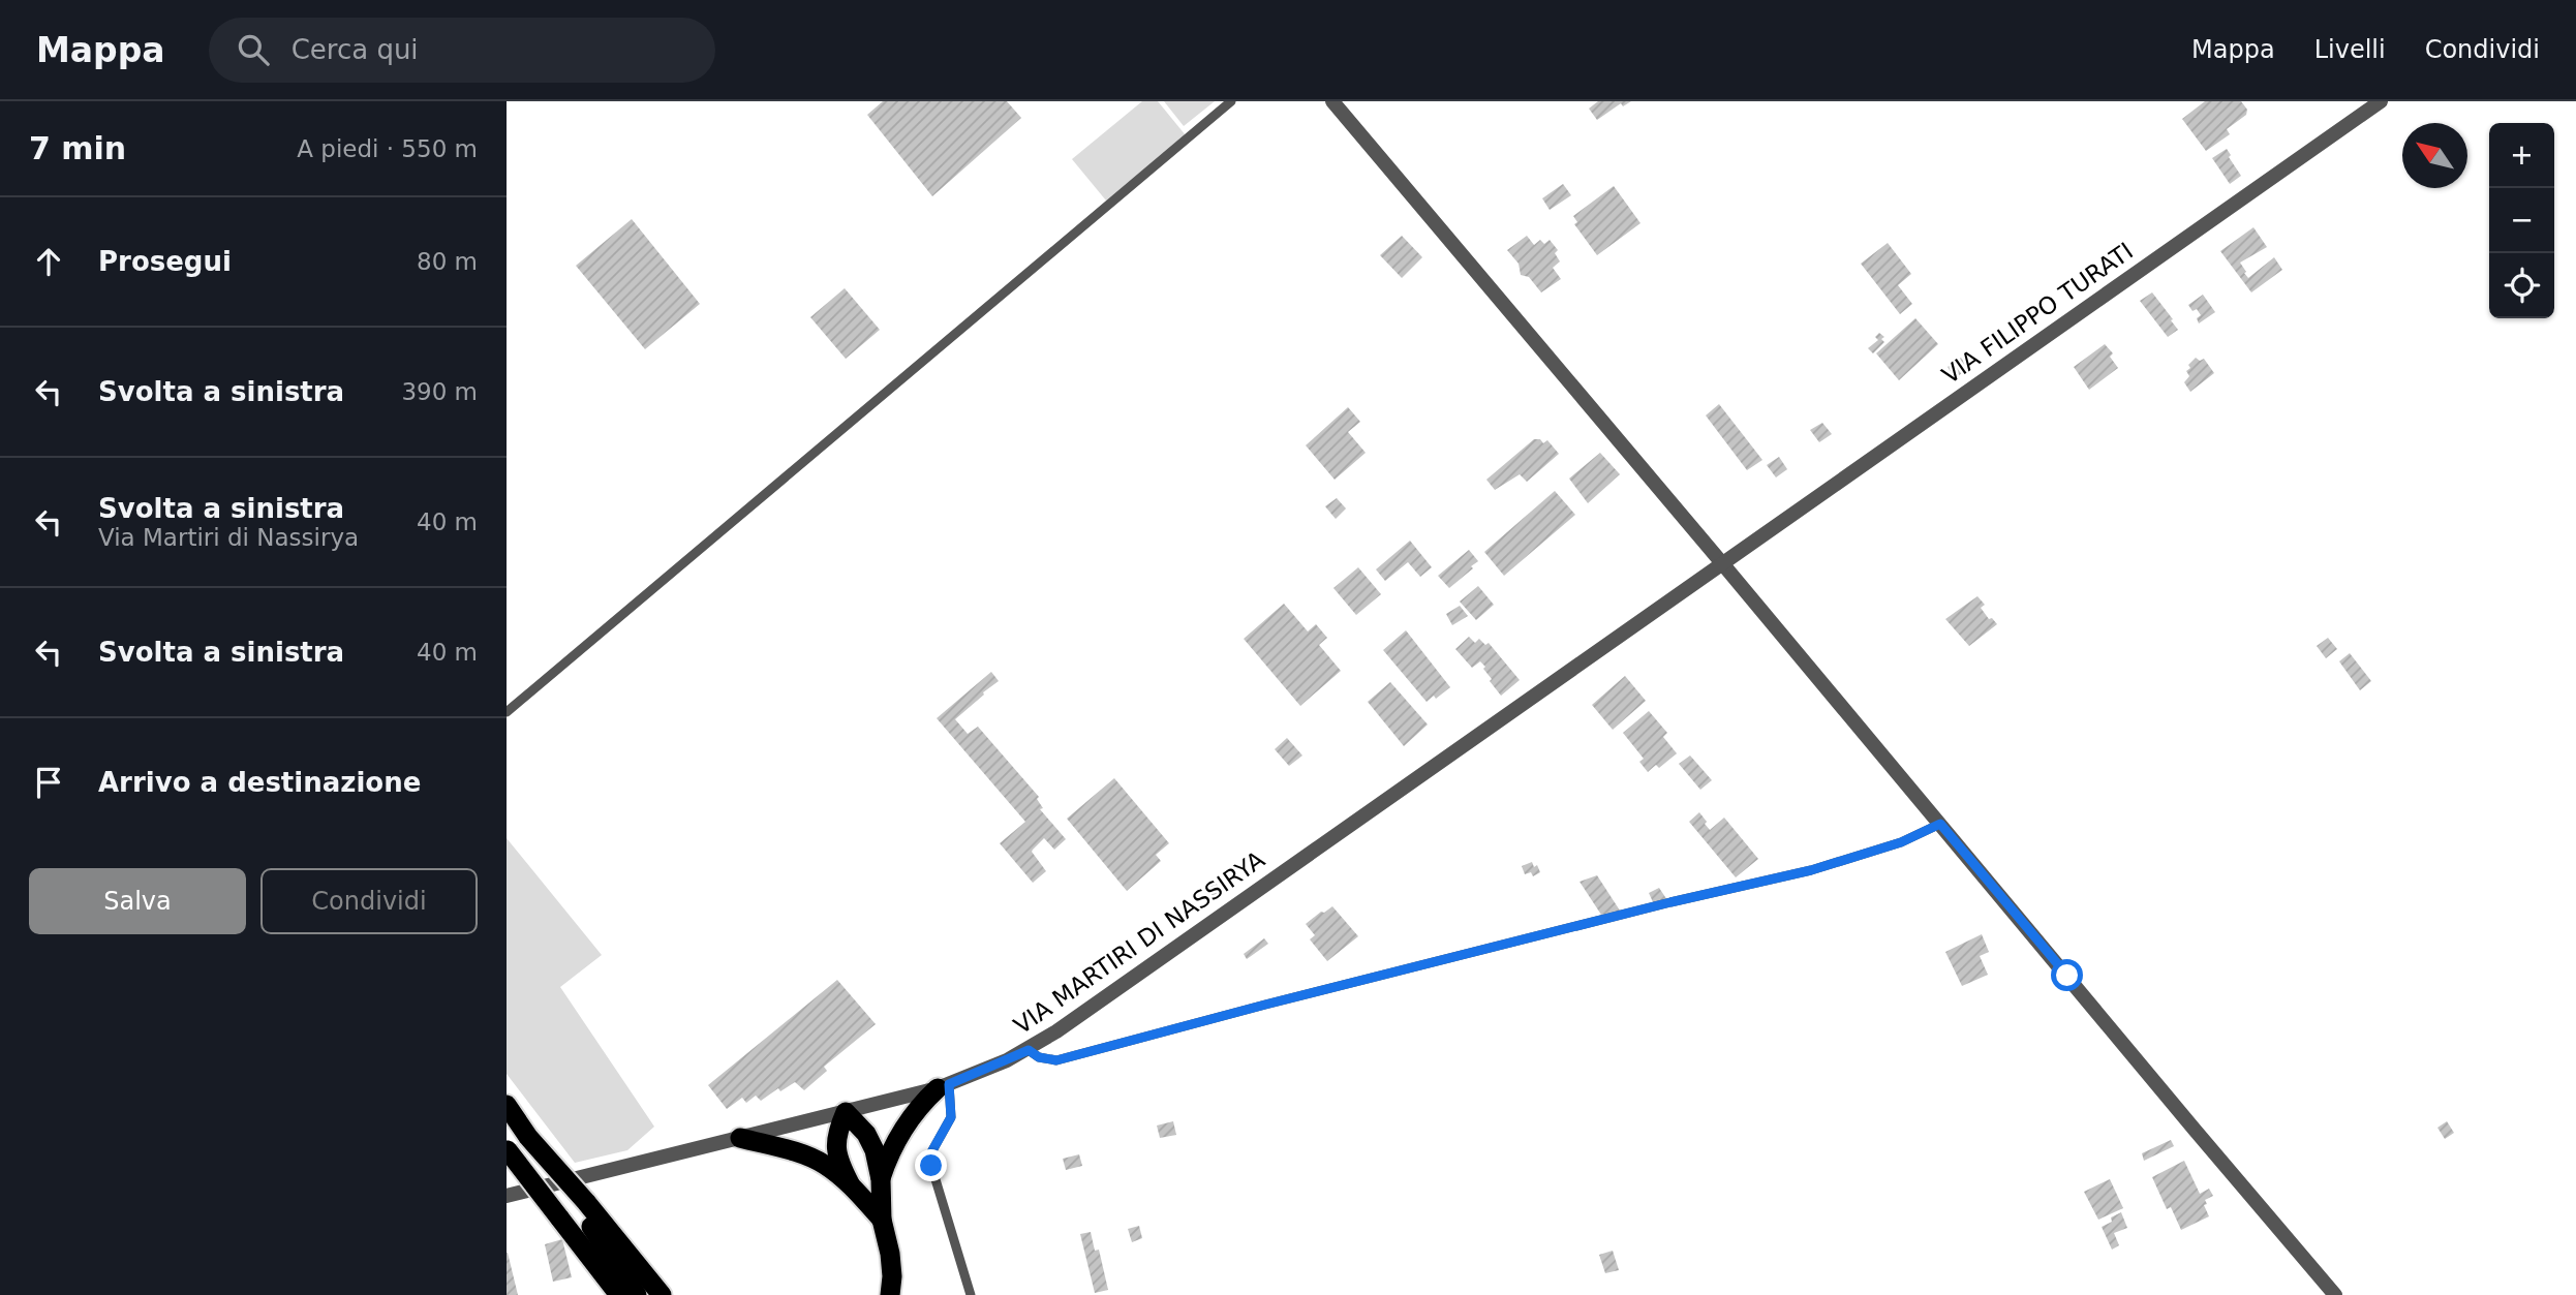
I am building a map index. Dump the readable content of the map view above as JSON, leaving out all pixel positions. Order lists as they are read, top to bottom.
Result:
{
  "streets": {
    "street": ["VIA FILIPPO TURATI", "VIA MARTIRI DI NASSIRYA"]
  },
  "crossings": [
    ["VIA FILIPPO TURATI", "VIA MARTIRI DI NASSIRYA"]
  ],
  "north": "top left",
  "page": {
    "header": "Mappa",
    "search": "Cerca qui",
    "nav": ["Mappa", "Livelli", "Condividi"],
    "heading": ["7 min", "A piedi · 550 m"],
    "map_buttons": ["+", "−"],
    "list": [
      ["Prosegui", "80 m"],
      ["Svolta a sinistra", "390 m"],
      ["Svolta a sinistra", "Via Martiri di Nassirya", "40 m"],
      ["Svolta a sinistra", "40 m"],
      "Arrivo a destinazione"
    ],
    "buttons": ["Salva", "Condividi"]
  }
}
